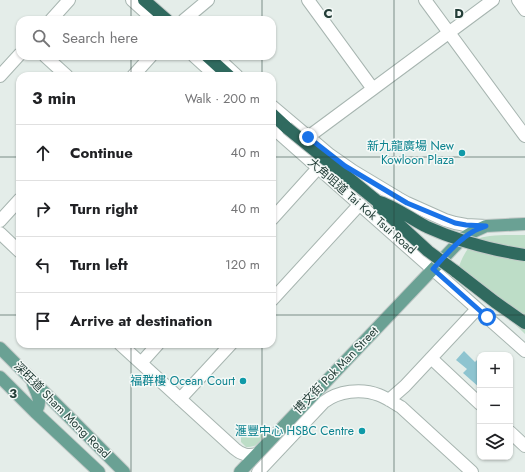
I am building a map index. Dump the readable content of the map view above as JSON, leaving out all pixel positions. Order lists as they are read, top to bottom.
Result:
{
  "streets": {
    "main road": ["大角咀道 Tai Kok Tsui Road", "博文街 Pok Man Street", "深旺道 Sham Mong Road"]
  },
  "crossings": [
    ["大角咀道 Tai Kok Tsui Road", "博文街 Pok Man Street"]
  ],
  "places": ["新九龍廣場 New Kowloon Plaza", "福群樓 Ocean Court", "滙豐中心 HSBC Centre"],
  "page": {
    "search": "Search here",
    "heading": ["3 min", "Walk · 200 m"],
    "list": [
      ["Continue", "40 m"],
      ["Turn right", "40 m"],
      ["Turn left", "120 m"],
      "Arrive at destination"
    ],
    "map_buttons": ["+", "−"]
  },
  "grid": {
    "columns": ["C", "D"],
    "rows": ["3"]
  }
}
